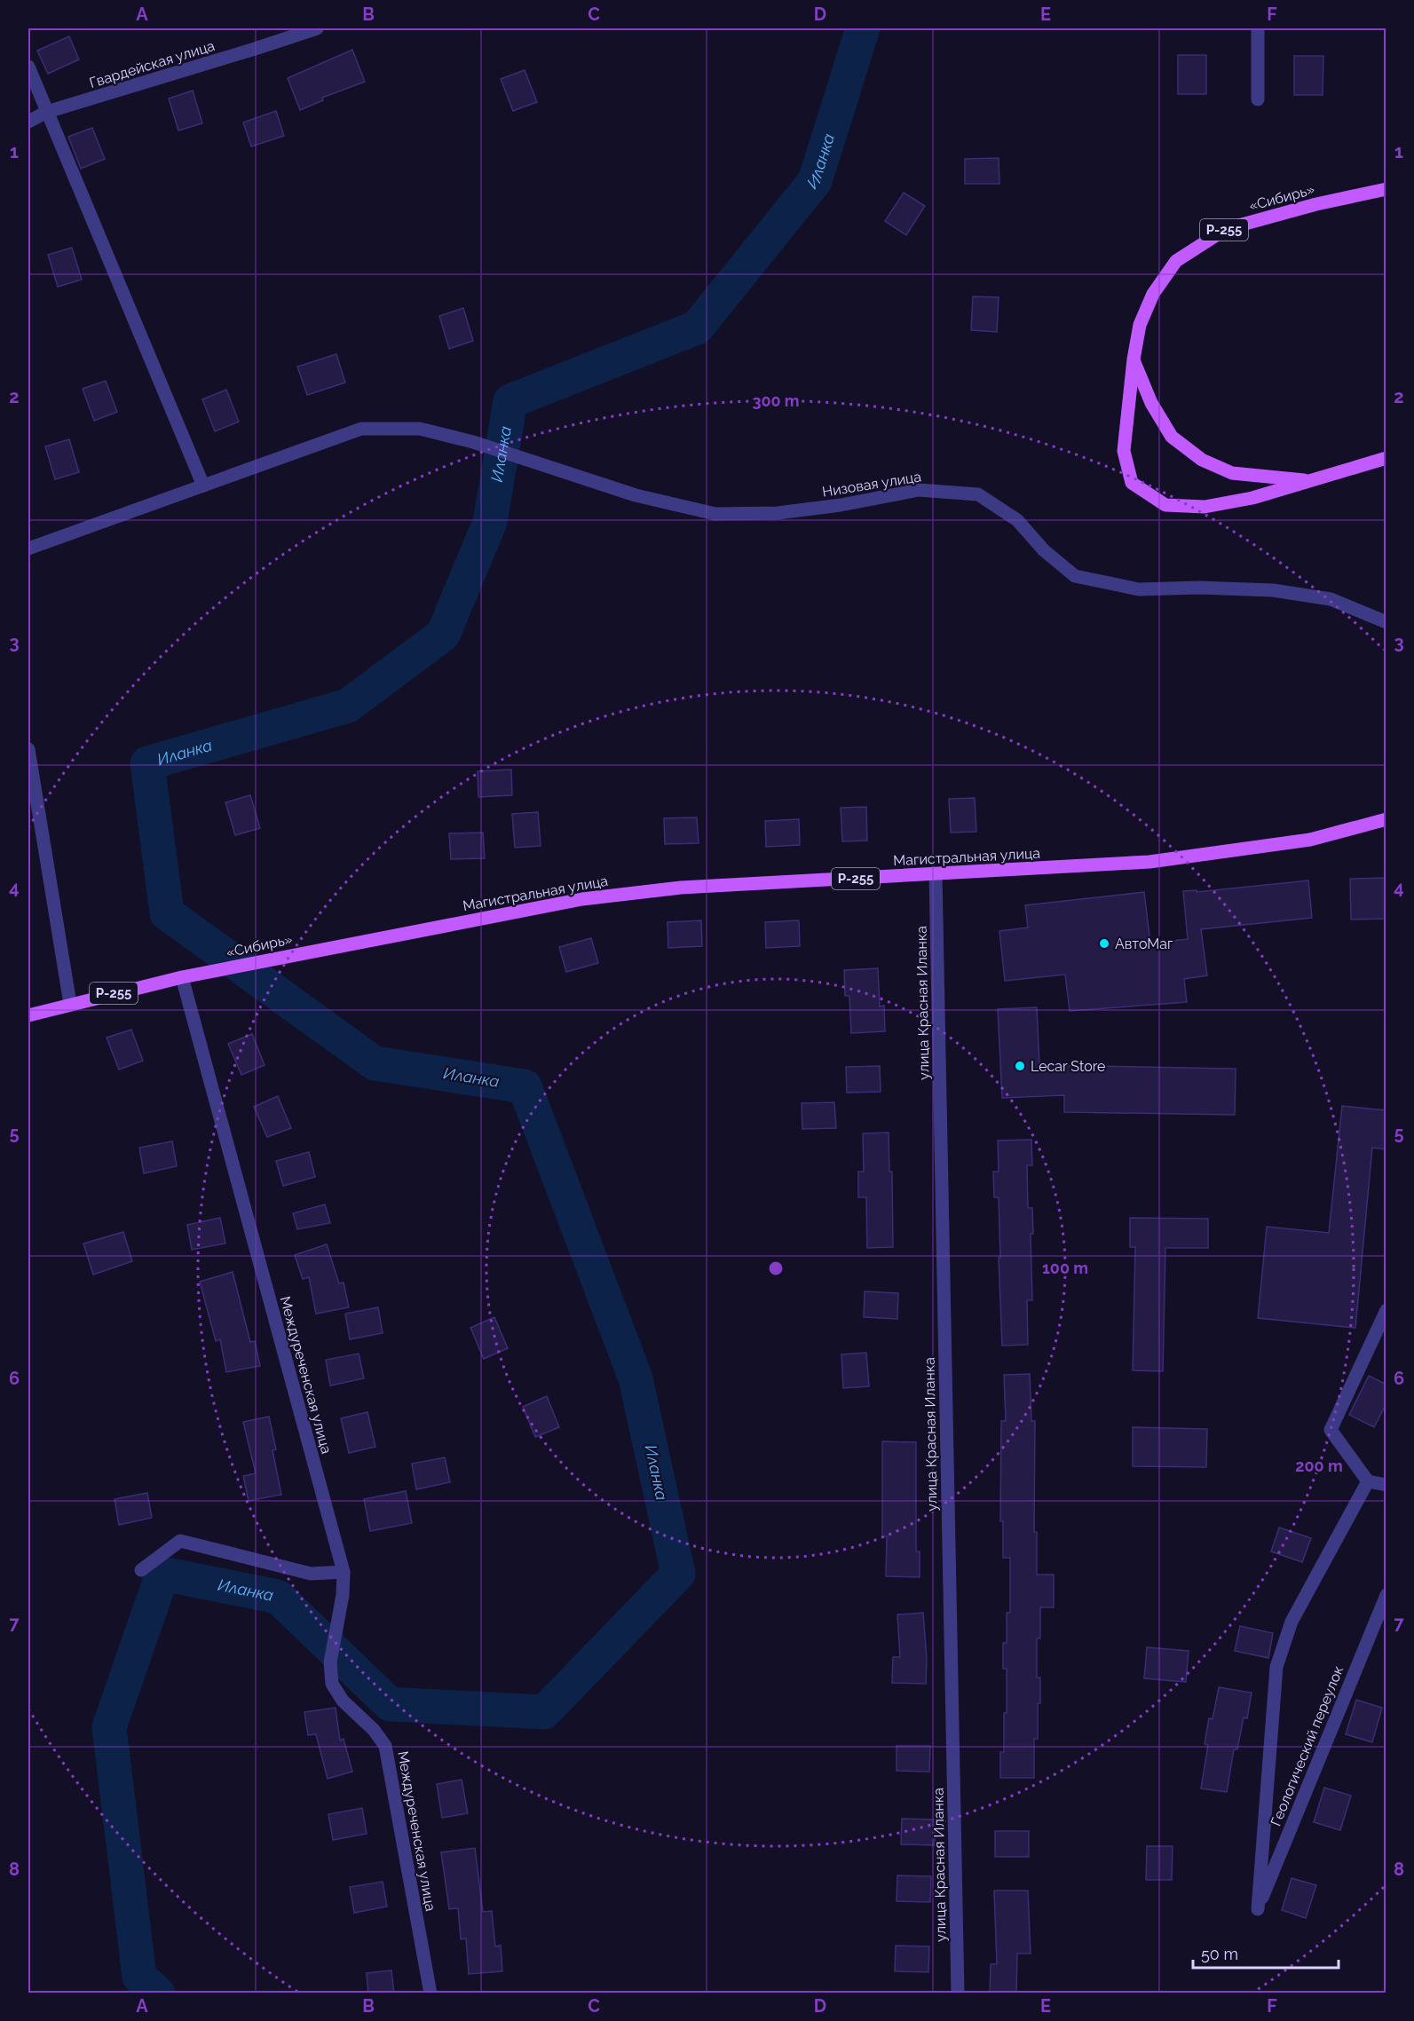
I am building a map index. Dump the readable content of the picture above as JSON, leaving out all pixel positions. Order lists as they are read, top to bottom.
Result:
{
  "streets": {
    "main road": ["«Сибирь»", "Р-255", "Магистральная улица"],
    "street": [
      "Гвардейская улица",
      "Низовая улица",
      "улица Красная Иланка",
      "Междуреченская улица",
      "Геологический переулок"
    ]
  },
  "crossings": [
    ["«Сибирь»", "Р-255"],
    ["«Сибирь»", "Магистральная улица"],
    ["«Сибирь»", "Междуреченская улица"],
    ["Р-255", "Междуреченская улица"],
    ["Магистральная улица", "улица Красная Иланка"]
  ],
  "water": ["Иланка"],
  "places": ["АвтоМаг", "Lecar Store"],
  "scale_bar": "50 m",
  "grid": {
    "columns": [
      "A",
      "B",
      "C",
      "D",
      "E",
      "F"
    ],
    "rows": [
      "1",
      "2",
      "3",
      "4",
      "5",
      "6",
      "7",
      "8"
    ]
  },
  "rings": ["300 m", "100 m", "200 m"]
}
